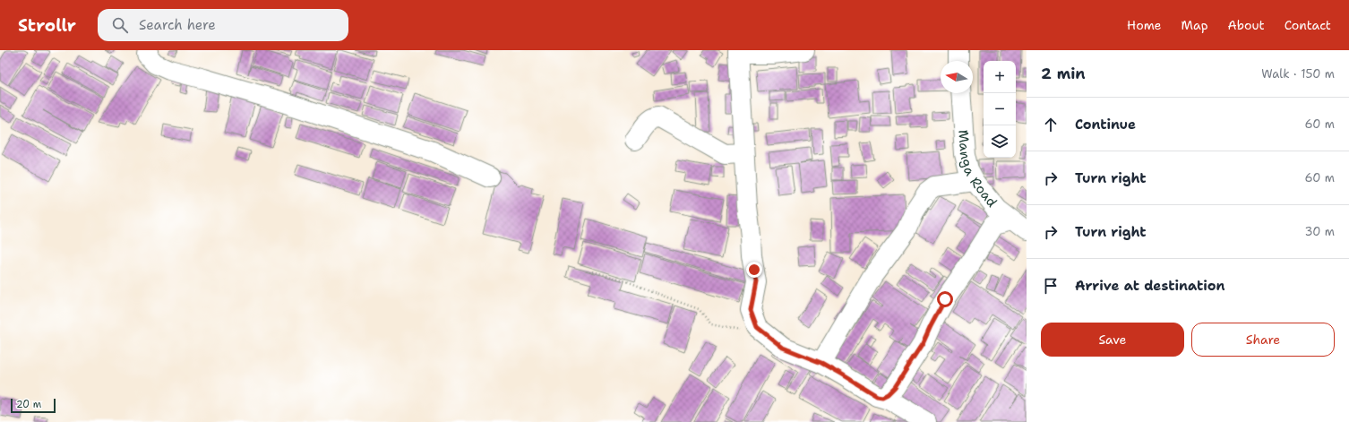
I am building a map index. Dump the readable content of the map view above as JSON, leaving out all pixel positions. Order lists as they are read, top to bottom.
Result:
{
  "streets": {
    "street": ["Manga Road"]
  },
  "scale_bar": "20 m",
  "north": "left",
  "page": {
    "header": "Strollr",
    "search": "Search here",
    "nav": [
      "Home",
      "Map",
      "About",
      "Contact"
    ],
    "heading": ["2 min", "Walk · 150 m"],
    "map_buttons": ["+", "−"],
    "list": [
      ["Continue", "60 m"],
      ["Turn right", "60 m"],
      ["Turn right", "30 m"],
      "Arrive at destination"
    ],
    "buttons": ["Save", "Share"],
    "scale": "20 m"
  }
}
